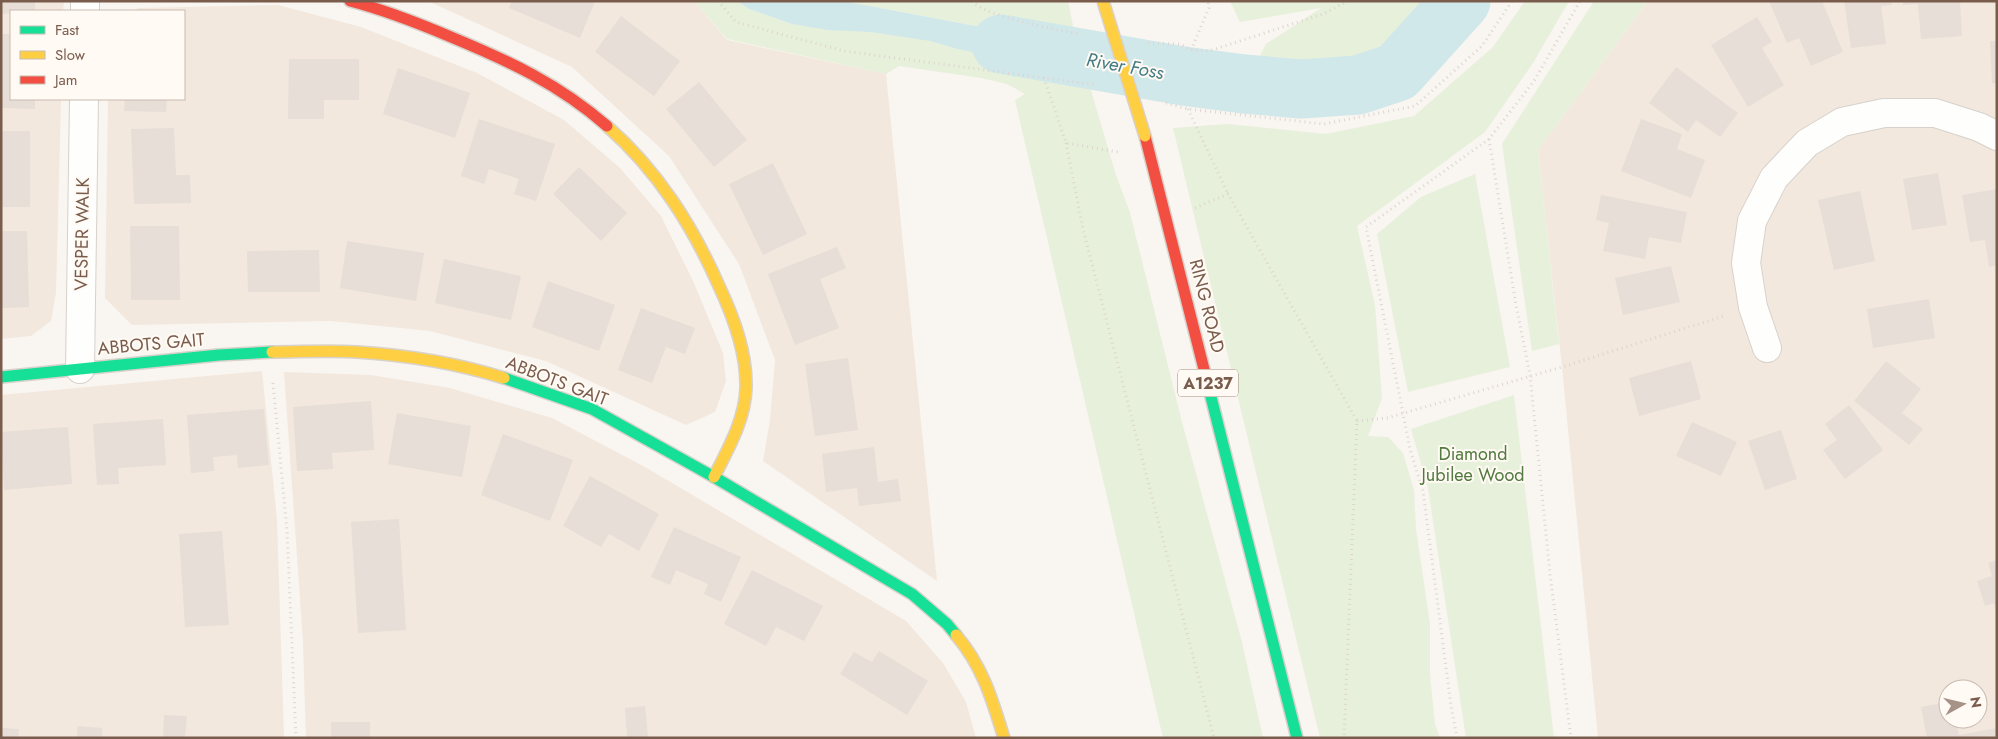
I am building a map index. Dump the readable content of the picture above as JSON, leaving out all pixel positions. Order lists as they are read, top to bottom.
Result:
{
  "streets": {
    "main road": ["RING ROAD", "ABBOTS GAIT", "A1237"],
    "street": ["VESPER WALK"]
  },
  "crossings": [
    ["VESPER WALK", "ABBOTS GAIT"]
  ],
  "water": ["River Foss"],
  "parks": ["Diamond Jubilee Wood"],
  "legend": ["Fast", "Slow", "Jam"],
  "north": "right"
}
